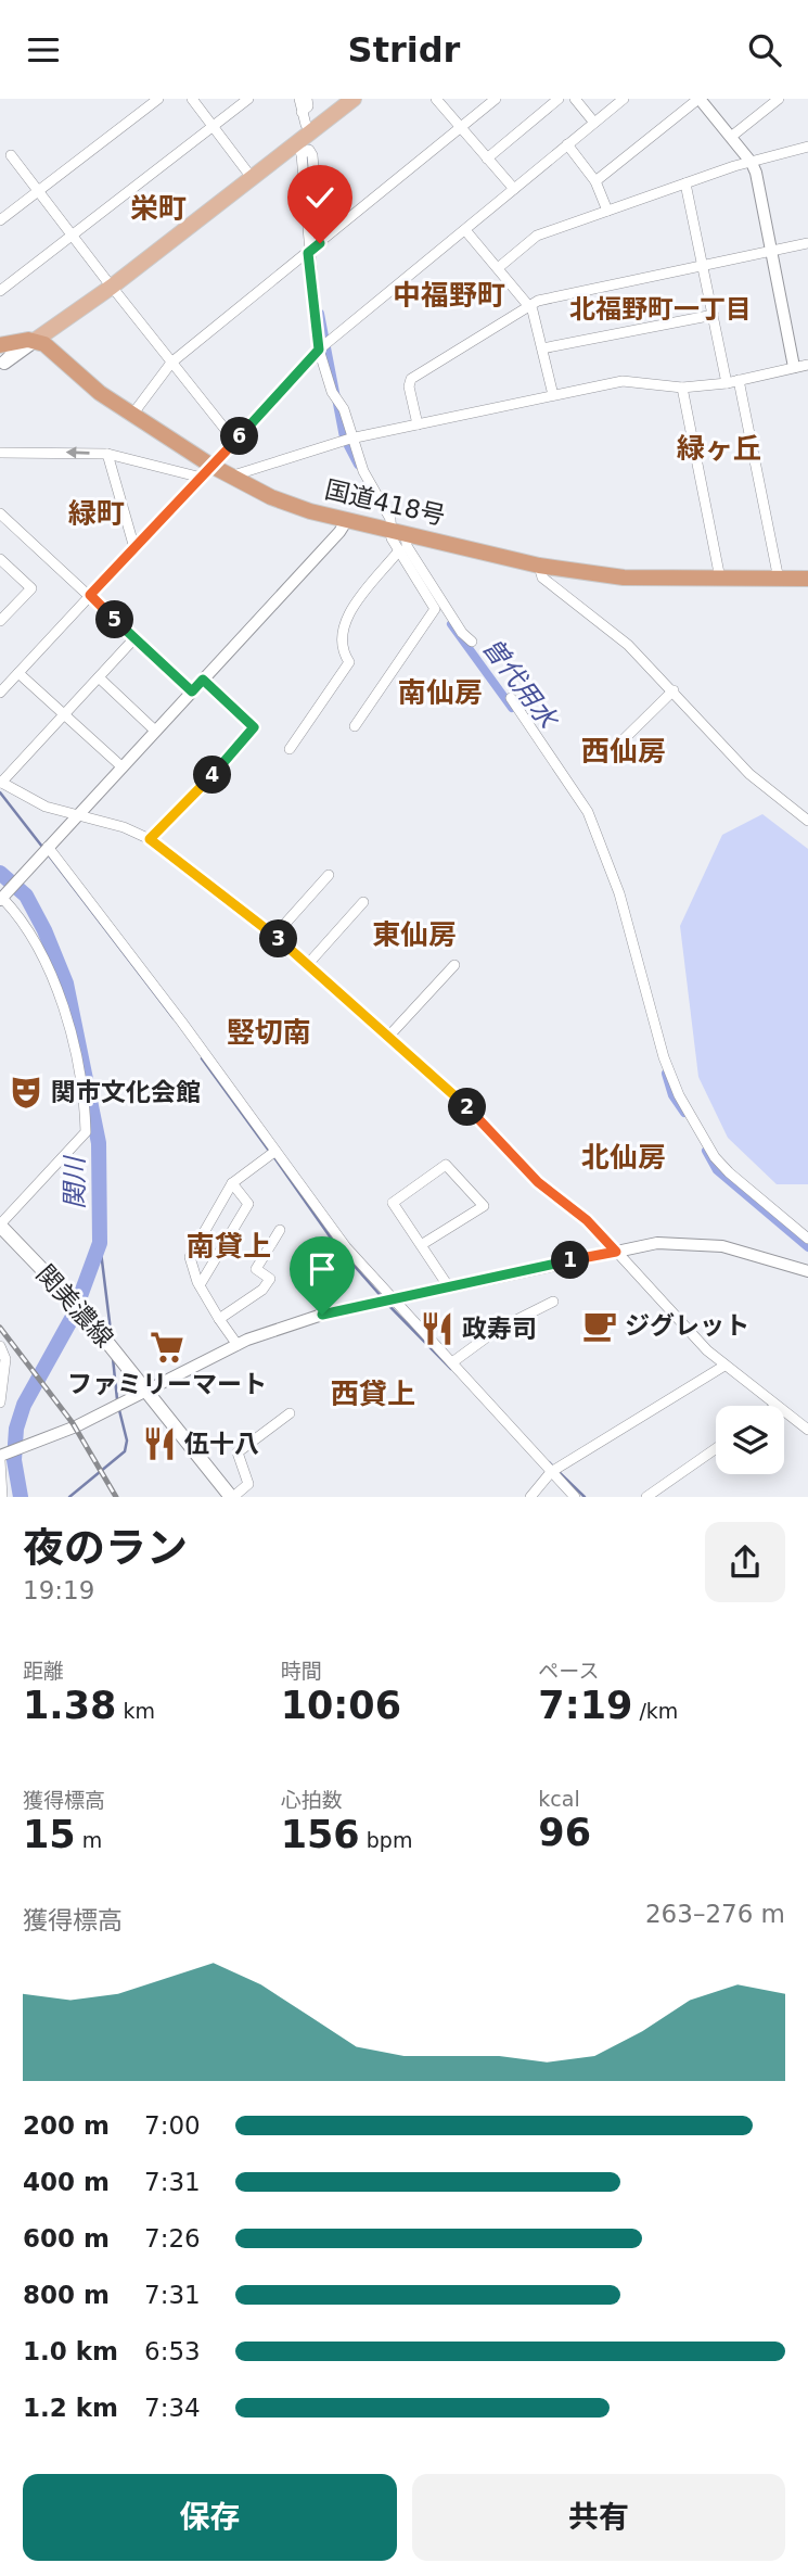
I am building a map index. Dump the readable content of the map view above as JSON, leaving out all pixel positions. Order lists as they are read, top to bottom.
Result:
{
  "streets": {
    "highway": ["国道418号"],
    "main road": ["関美濃線"]
  },
  "districts": [
    "栄町",
    "中福野町",
    "北福野町一丁目",
    "緑ヶ丘",
    "緑町",
    "南仙房",
    "西仙房",
    "東仙房",
    "竪切南",
    "北仙房",
    "南貸上",
    "西貸上"
  ],
  "water": ["曽代用水", "関川"],
  "places": {
    "theatre": ["関市文化会館"],
    "cafe": ["ジグレット"],
    "restaurant": ["政寿司", "伍十八"],
    "supermarket": ["ファミリーマート"]
  },
  "page": {
    "header": "Stridr",
    "pins": [
      "6",
      "5",
      "4",
      "3",
      "2",
      "1"
    ],
    "heading": ["夜のラン", "19:19"],
    "stats": [
      ["距離", "1.38 km"],
      ["時間", "10:06"],
      ["ペース", "7:19 /km"],
      ["獲得標高", "15 m"],
      ["心拍数", "156 bpm"],
      ["kcal", "96"]
    ],
    "chart": ["獲得標高", "263–276 m"],
    "list": [
      {
        "name": "200 m",
        "note": "7:00"
      },
      {
        "name": "400 m",
        "note": "7:31"
      },
      {
        "name": "600 m",
        "note": "7:26"
      },
      {
        "name": "800 m",
        "note": "7:31"
      },
      {
        "name": "1.0 km",
        "note": "6:53"
      },
      {
        "name": "1.2 km",
        "note": "7:34"
      }
    ],
    "buttons": ["保存", "共有"]
  }
}
